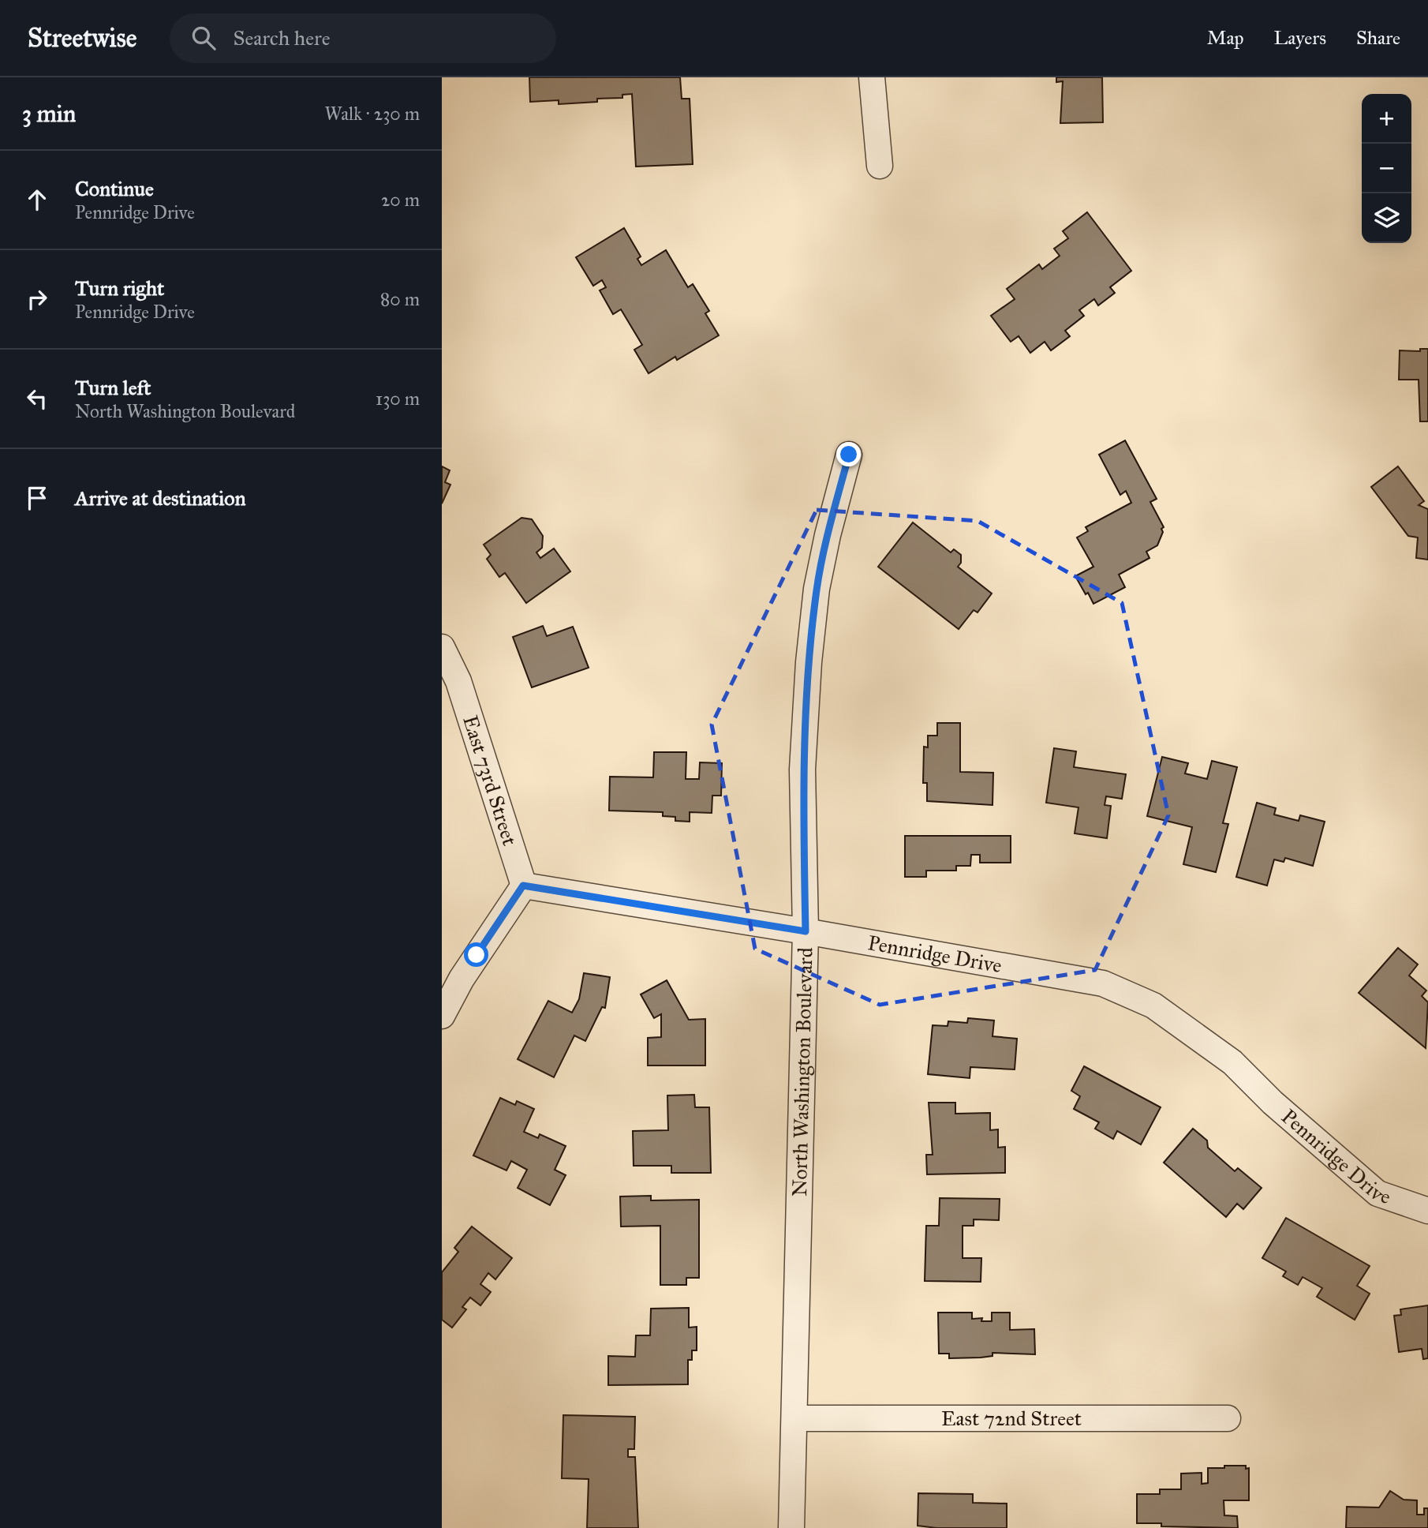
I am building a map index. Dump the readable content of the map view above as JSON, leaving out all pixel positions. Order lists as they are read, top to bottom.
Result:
{
  "streets": {
    "street": [
      "East 73rd Street",
      "Pennridge Drive",
      "North Washington Boulevard",
      "East 72nd Street"
    ]
  },
  "crossings": [
    ["East 73rd Street", "Pennridge Drive"],
    ["Pennridge Drive", "North Washington Boulevard"],
    ["North Washington Boulevard", "East 72nd Street"]
  ],
  "page": {
    "header": "Streetwise",
    "search": "Search here",
    "nav": ["Map", "Layers", "Share"],
    "heading": ["3 min", "Walk · 230 m"],
    "map_buttons": ["+", "−"],
    "list": [
      ["Continue", "Pennridge Drive", "20 m"],
      ["Turn right", "Pennridge Drive", "80 m"],
      ["Turn left", "North Washington Boulevard", "130 m"],
      "Arrive at destination"
    ]
  }
}
